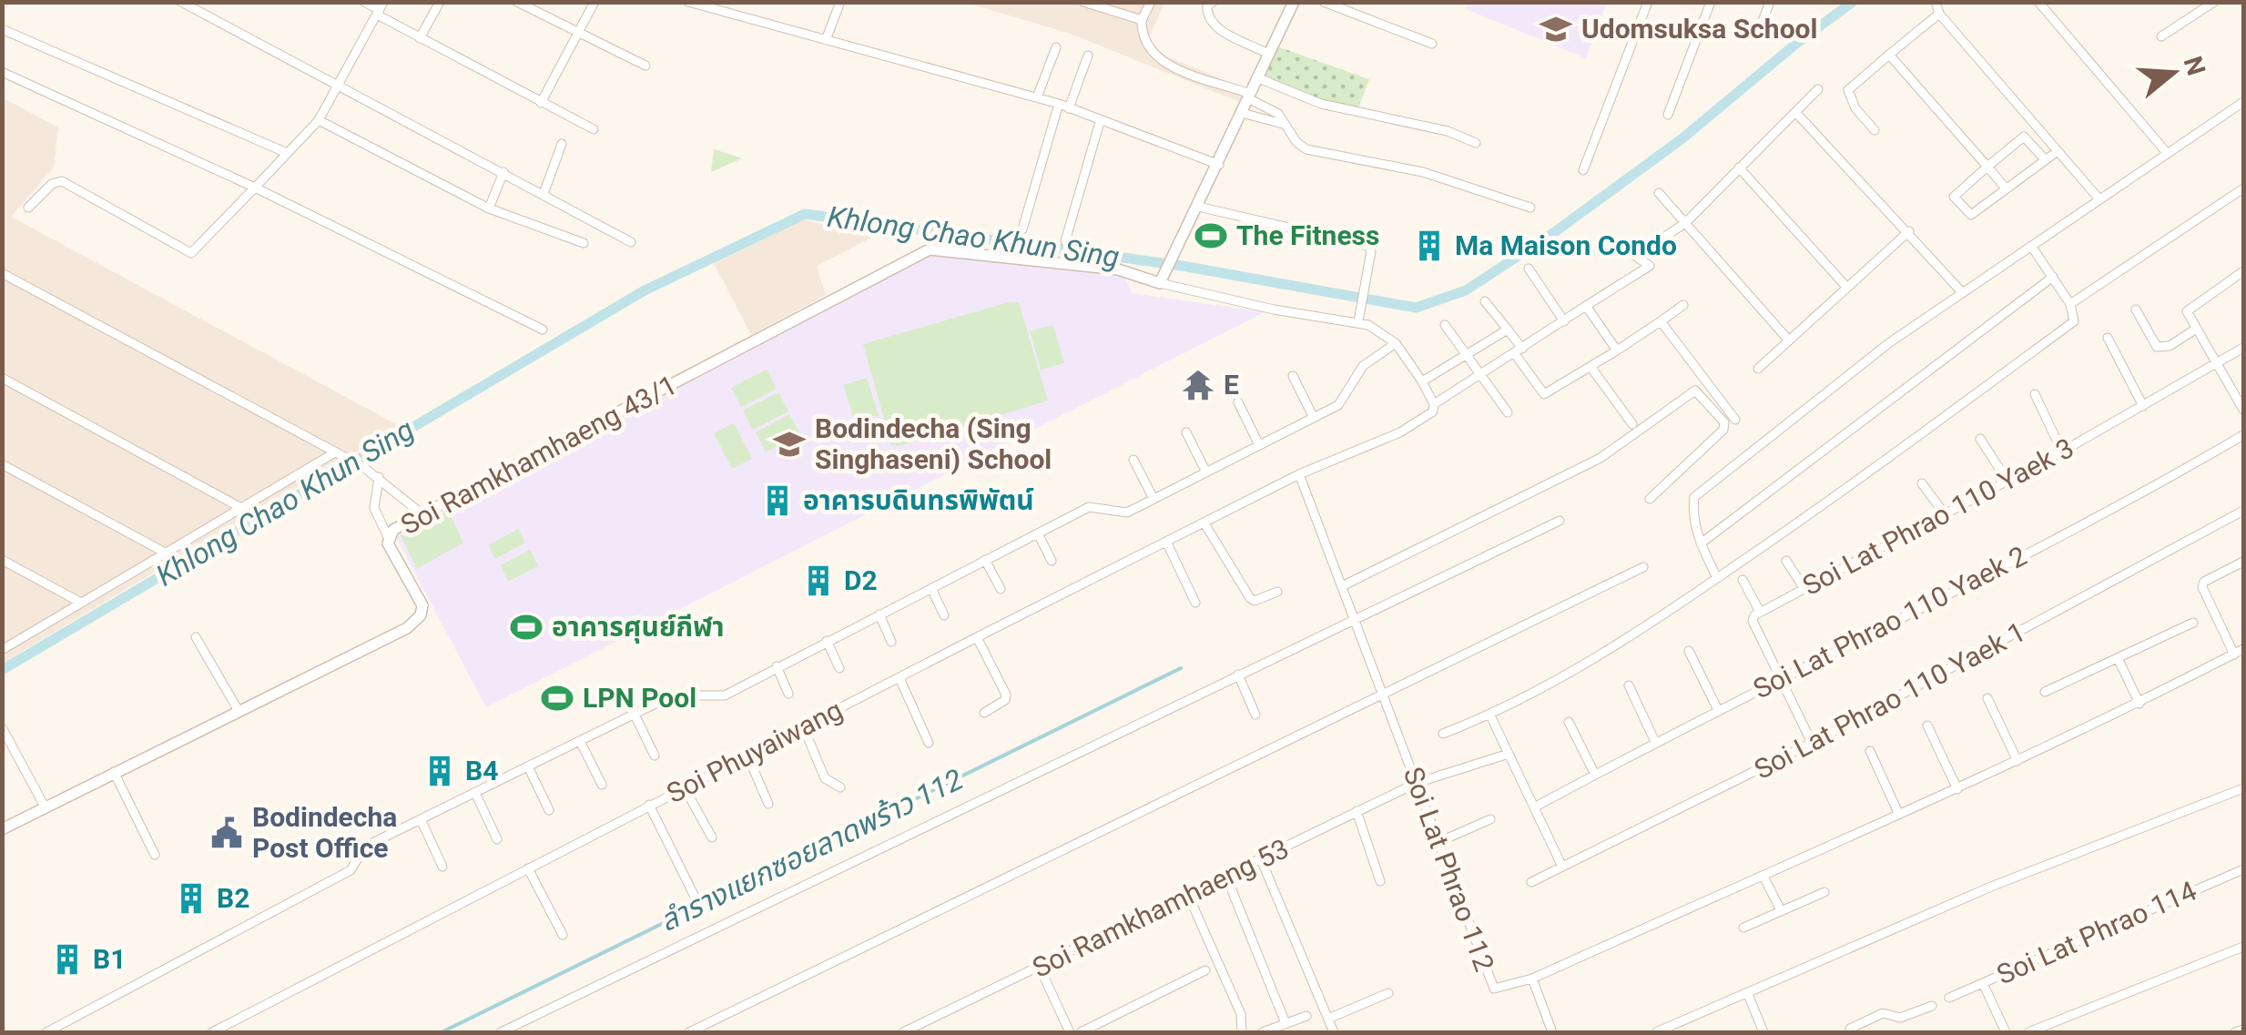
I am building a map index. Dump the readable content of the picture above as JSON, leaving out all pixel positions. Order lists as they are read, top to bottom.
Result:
{
  "streets": {
    "street": [
      "Soi Ramkhamhaeng 43/1",
      "Soi Lat Phrao 110 Yaek 3",
      "Soi Lat Phrao 110 Yaek 2",
      "Soi Lat Phrao 110 Yaek 1",
      "Soi Phuyaiwang",
      "Soi Lat Phrao 112",
      "Soi Ramkhamhaeng 53",
      "Soi Lat Phrao 114"
    ]
  },
  "crossings": [
    ["Soi Phuyaiwang", "Soi Lat Phrao 112"],
    ["Soi Lat Phrao 112", "Soi Ramkhamhaeng 53"]
  ],
  "water": ["Khlong Chao Khun Sing", "ลำรางแยกซอยลาดพร้าว 112"],
  "places": {
    "school or university": ["Udomsuksa School", "Bodindecha (Sing Singhaseni) School"],
    "sports": ["The Fitness", "อาคารศุนย์กีฬา", "LPN Pool"],
    "building": [
      "Ma Maison Condo",
      "อาคารบดินทรพิพัตน์",
      "D2",
      "B4",
      "B2",
      "B1"
    ],
    "temple": ["E"],
    "public building": ["Bodindecha Post Office"]
  },
  "north": "right"
}
